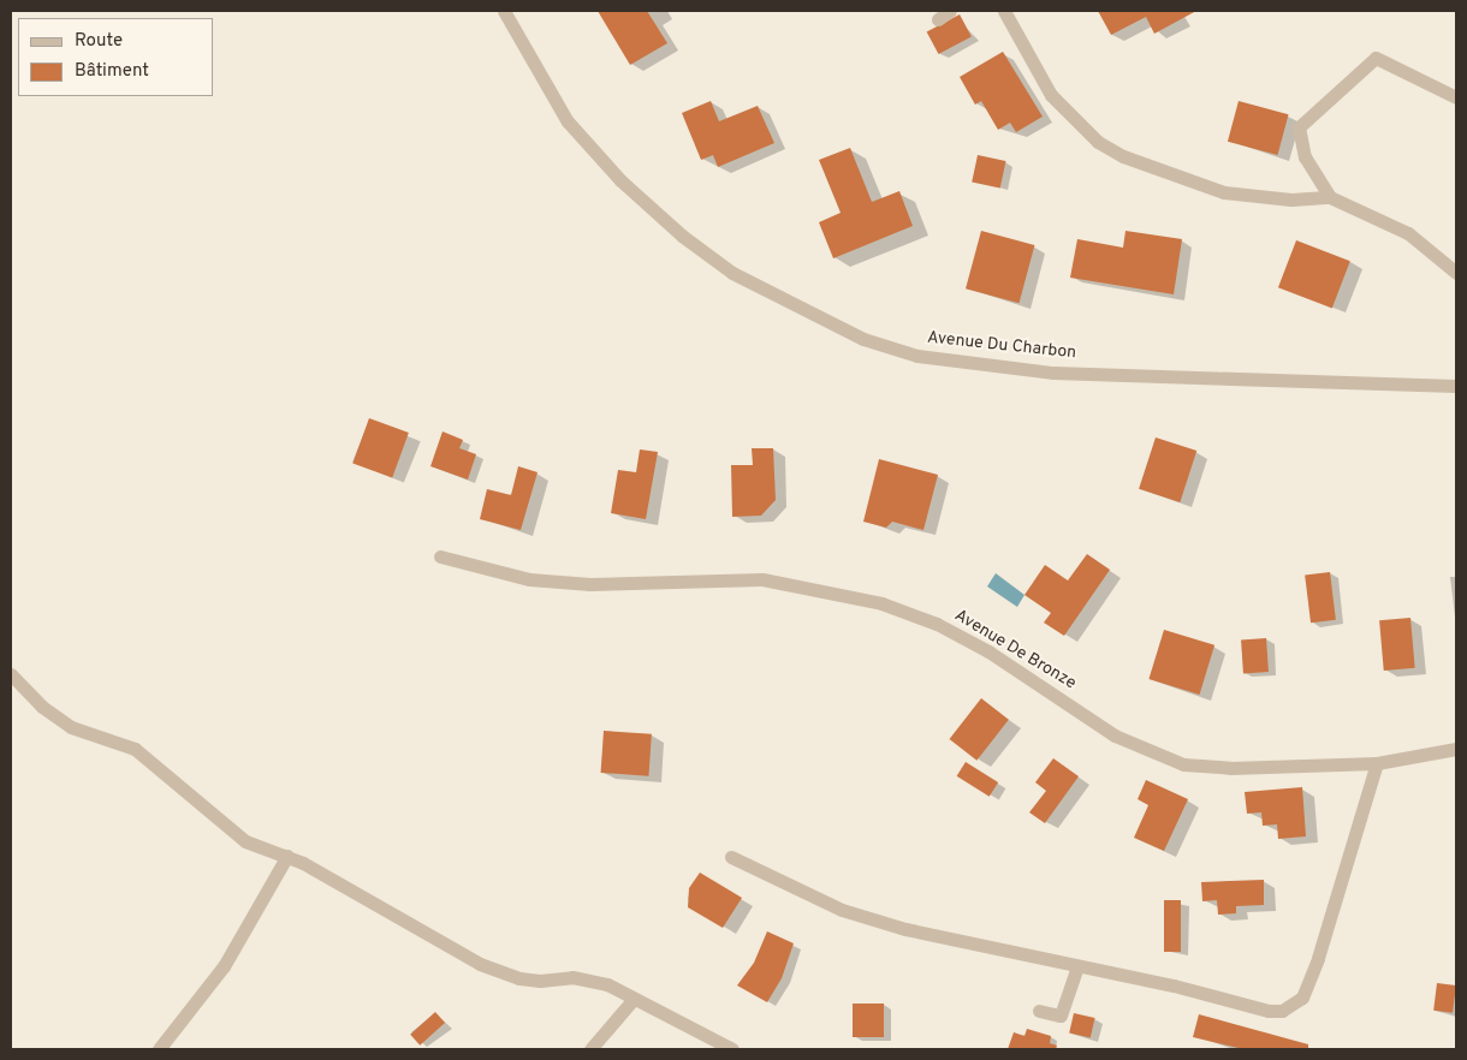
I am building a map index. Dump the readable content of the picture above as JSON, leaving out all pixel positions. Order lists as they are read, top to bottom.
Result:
{
  "streets": {
    "street": ["Avenue Du Charbon", "Avenue De Bronze"]
  },
  "legend": ["Route", "Bâtiment"]
}
